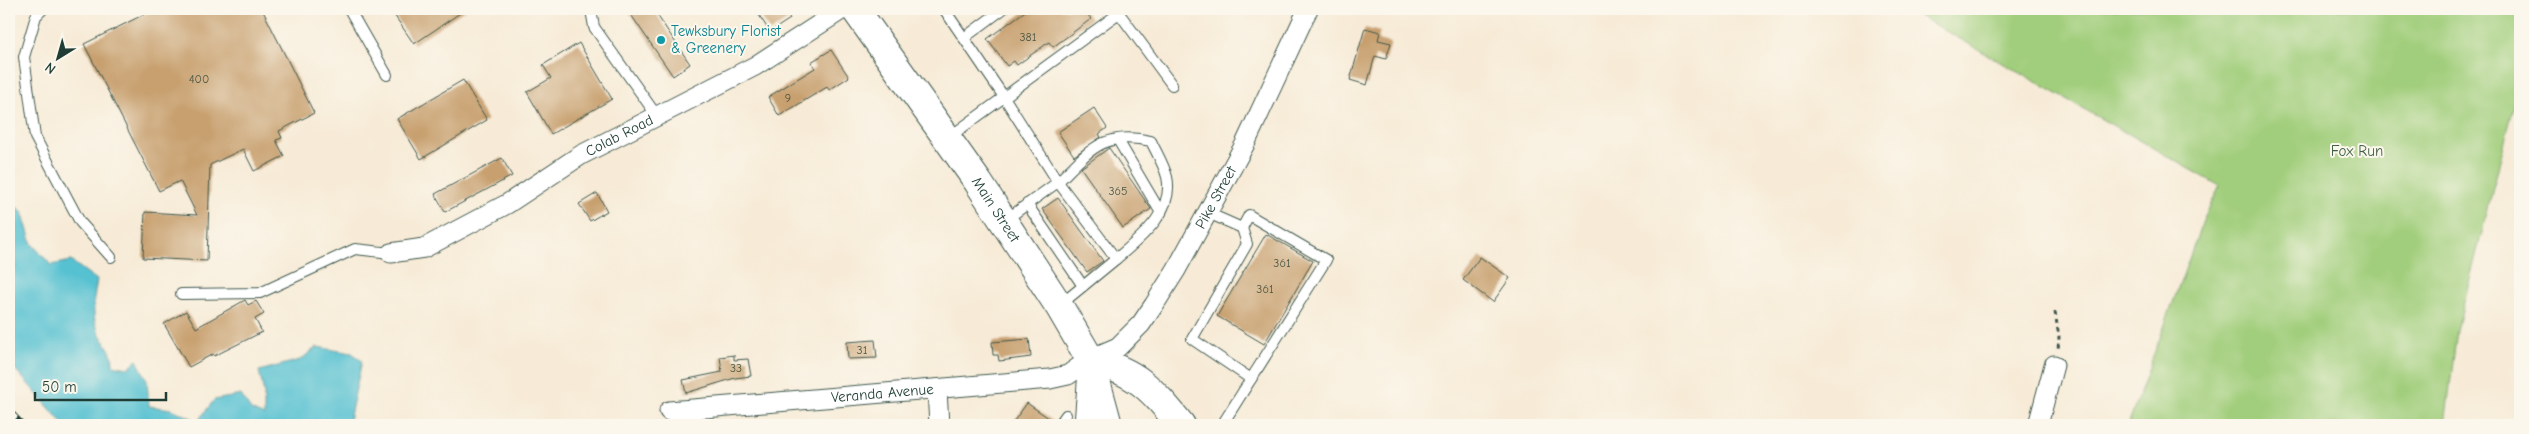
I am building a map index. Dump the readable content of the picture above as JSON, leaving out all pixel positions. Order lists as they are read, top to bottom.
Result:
{
  "streets": {
    "main road": ["Main Street"],
    "street": ["Colab Road", "Pike Street", "Veranda Avenue"]
  },
  "crossings": [
    ["Pike Street", "Main Street"],
    ["Pike Street", "Veranda Avenue"],
    ["Main Street", "Veranda Avenue"]
  ],
  "parks": ["Fox Run"],
  "places": ["Tewksbury Florist & Greenery"],
  "house_numbers": [
    "381",
    "400",
    "9",
    "365",
    "361",
    "361",
    "31",
    "33"
  ],
  "scale_bar": "50 m",
  "north": "bottom left"
}
